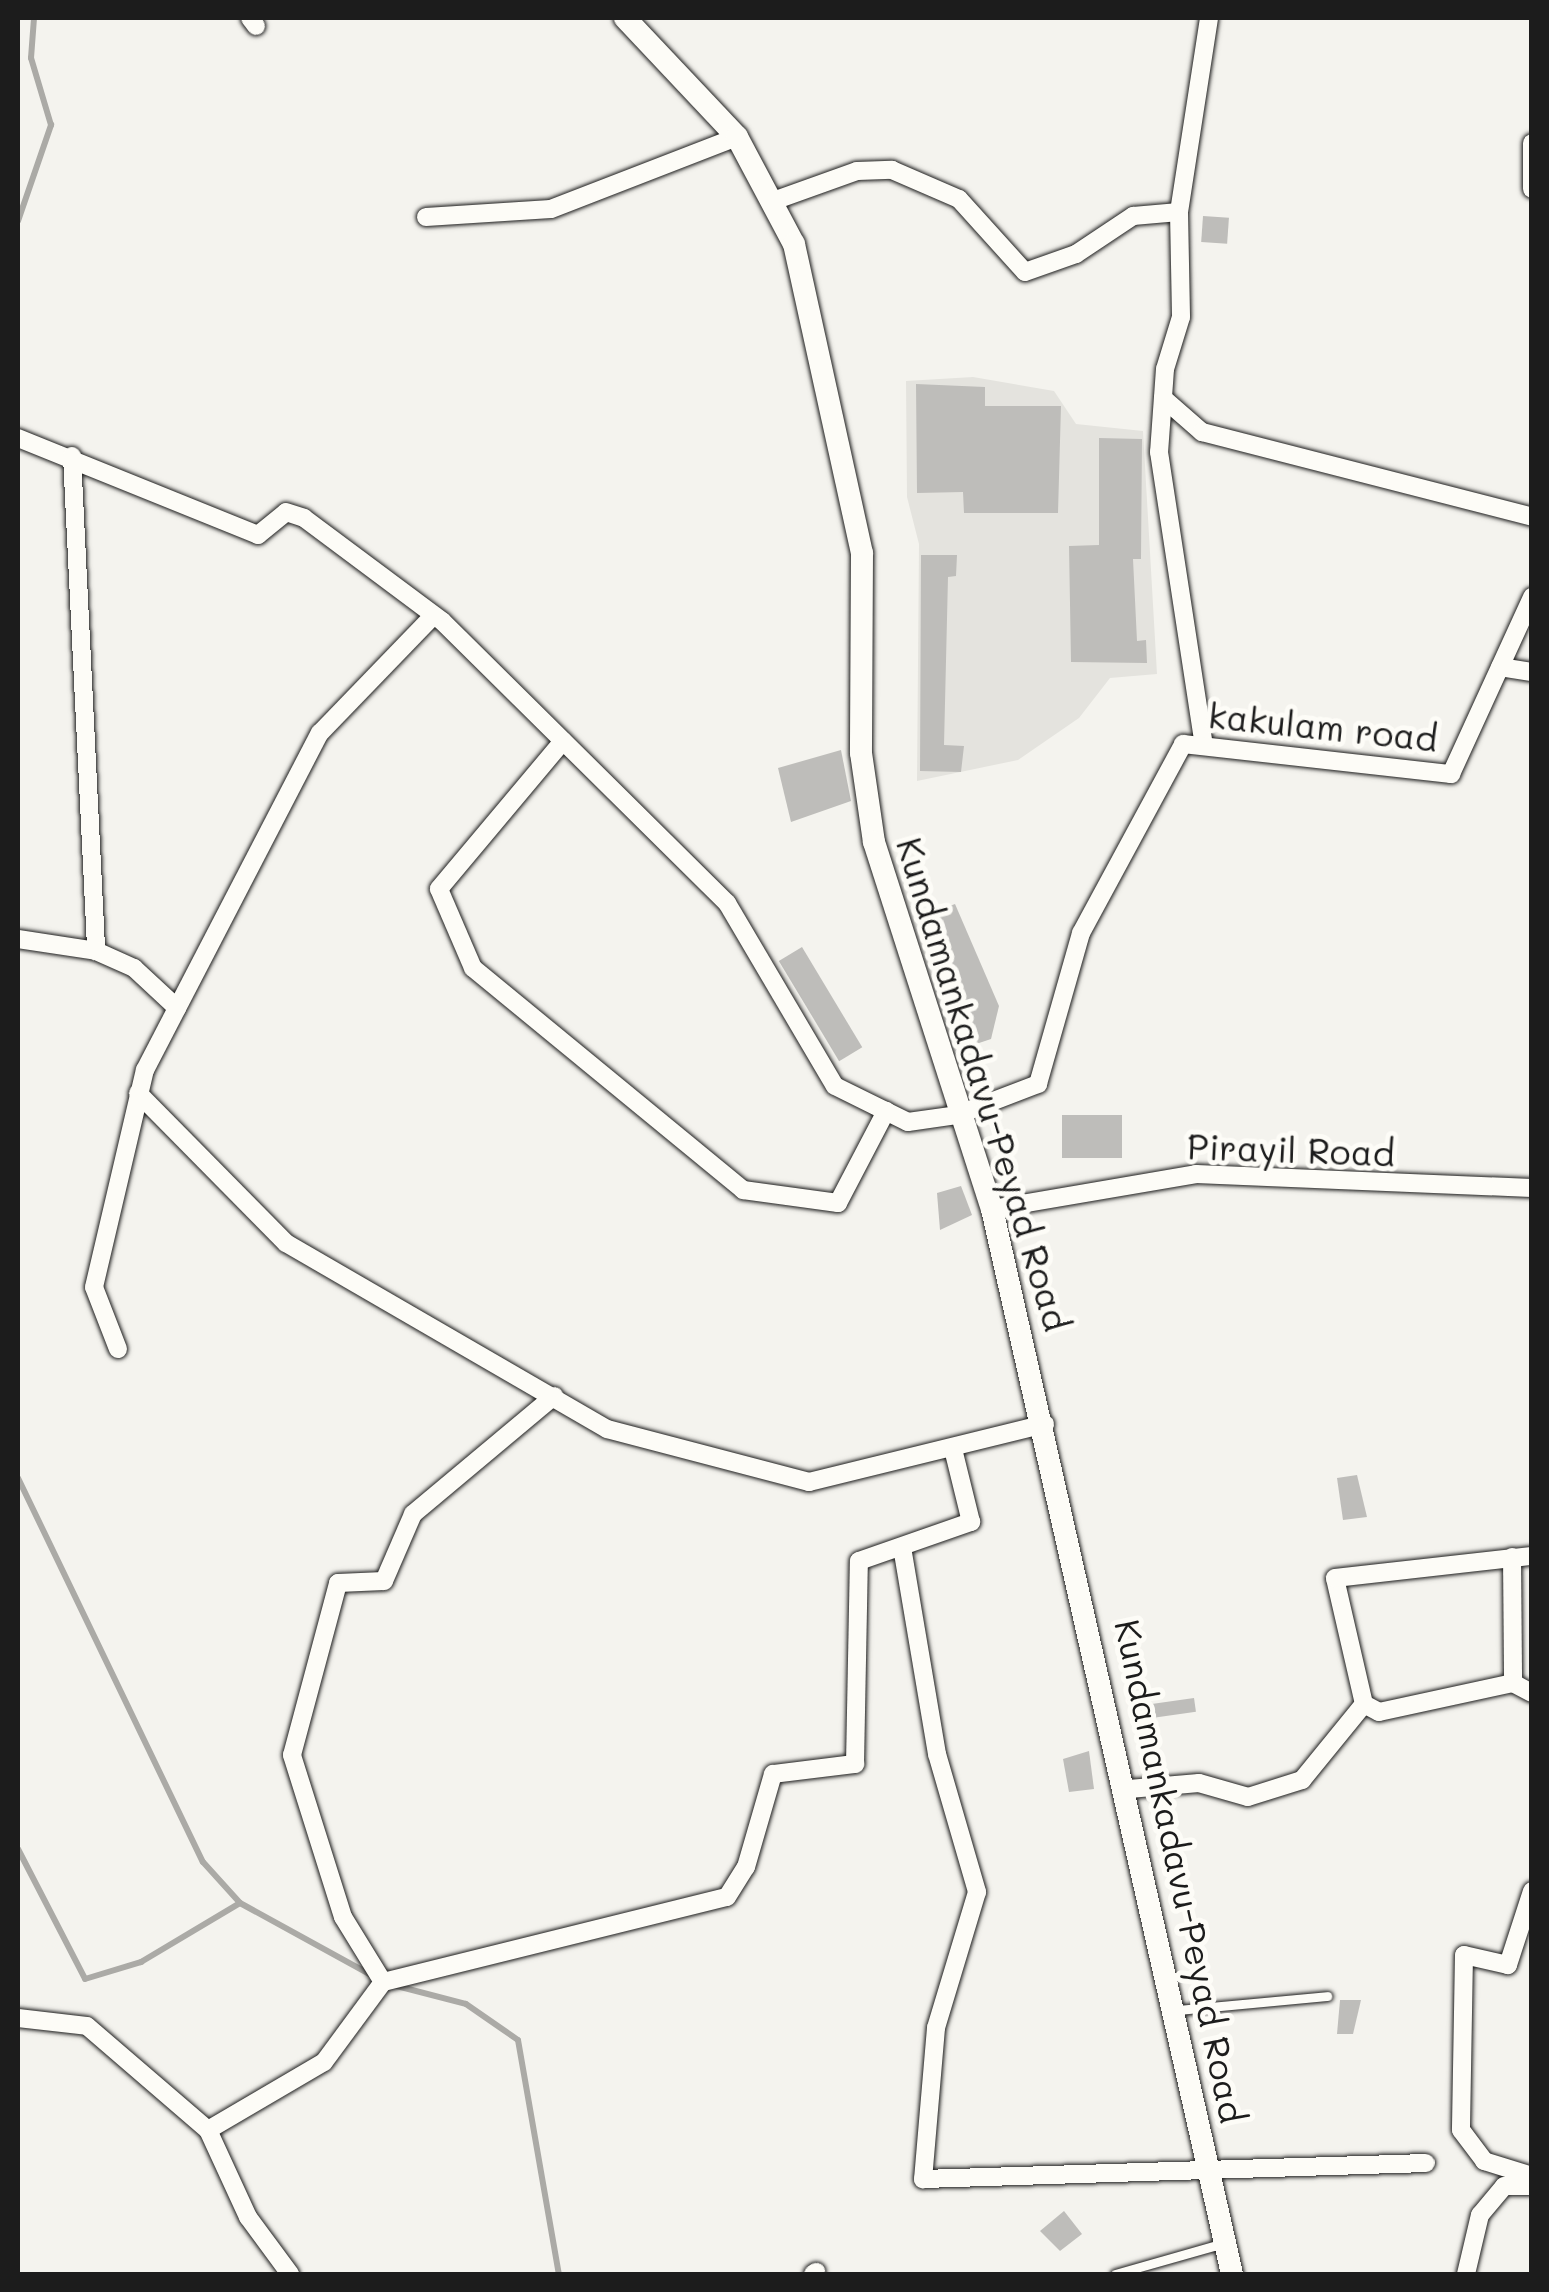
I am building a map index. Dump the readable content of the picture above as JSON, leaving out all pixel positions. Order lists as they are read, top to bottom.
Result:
{
  "streets": {
    "main road": ["Kundamankadavu-Peyad Road"],
    "street": ["kakulam road", "Pirayil Road"]
  },
  "crossings": [
    ["kakulam road", "Kundamankadavu-Peyad Road"],
    ["Kundamankadavu-Peyad Road", "Pirayil Road"]
  ]
}
